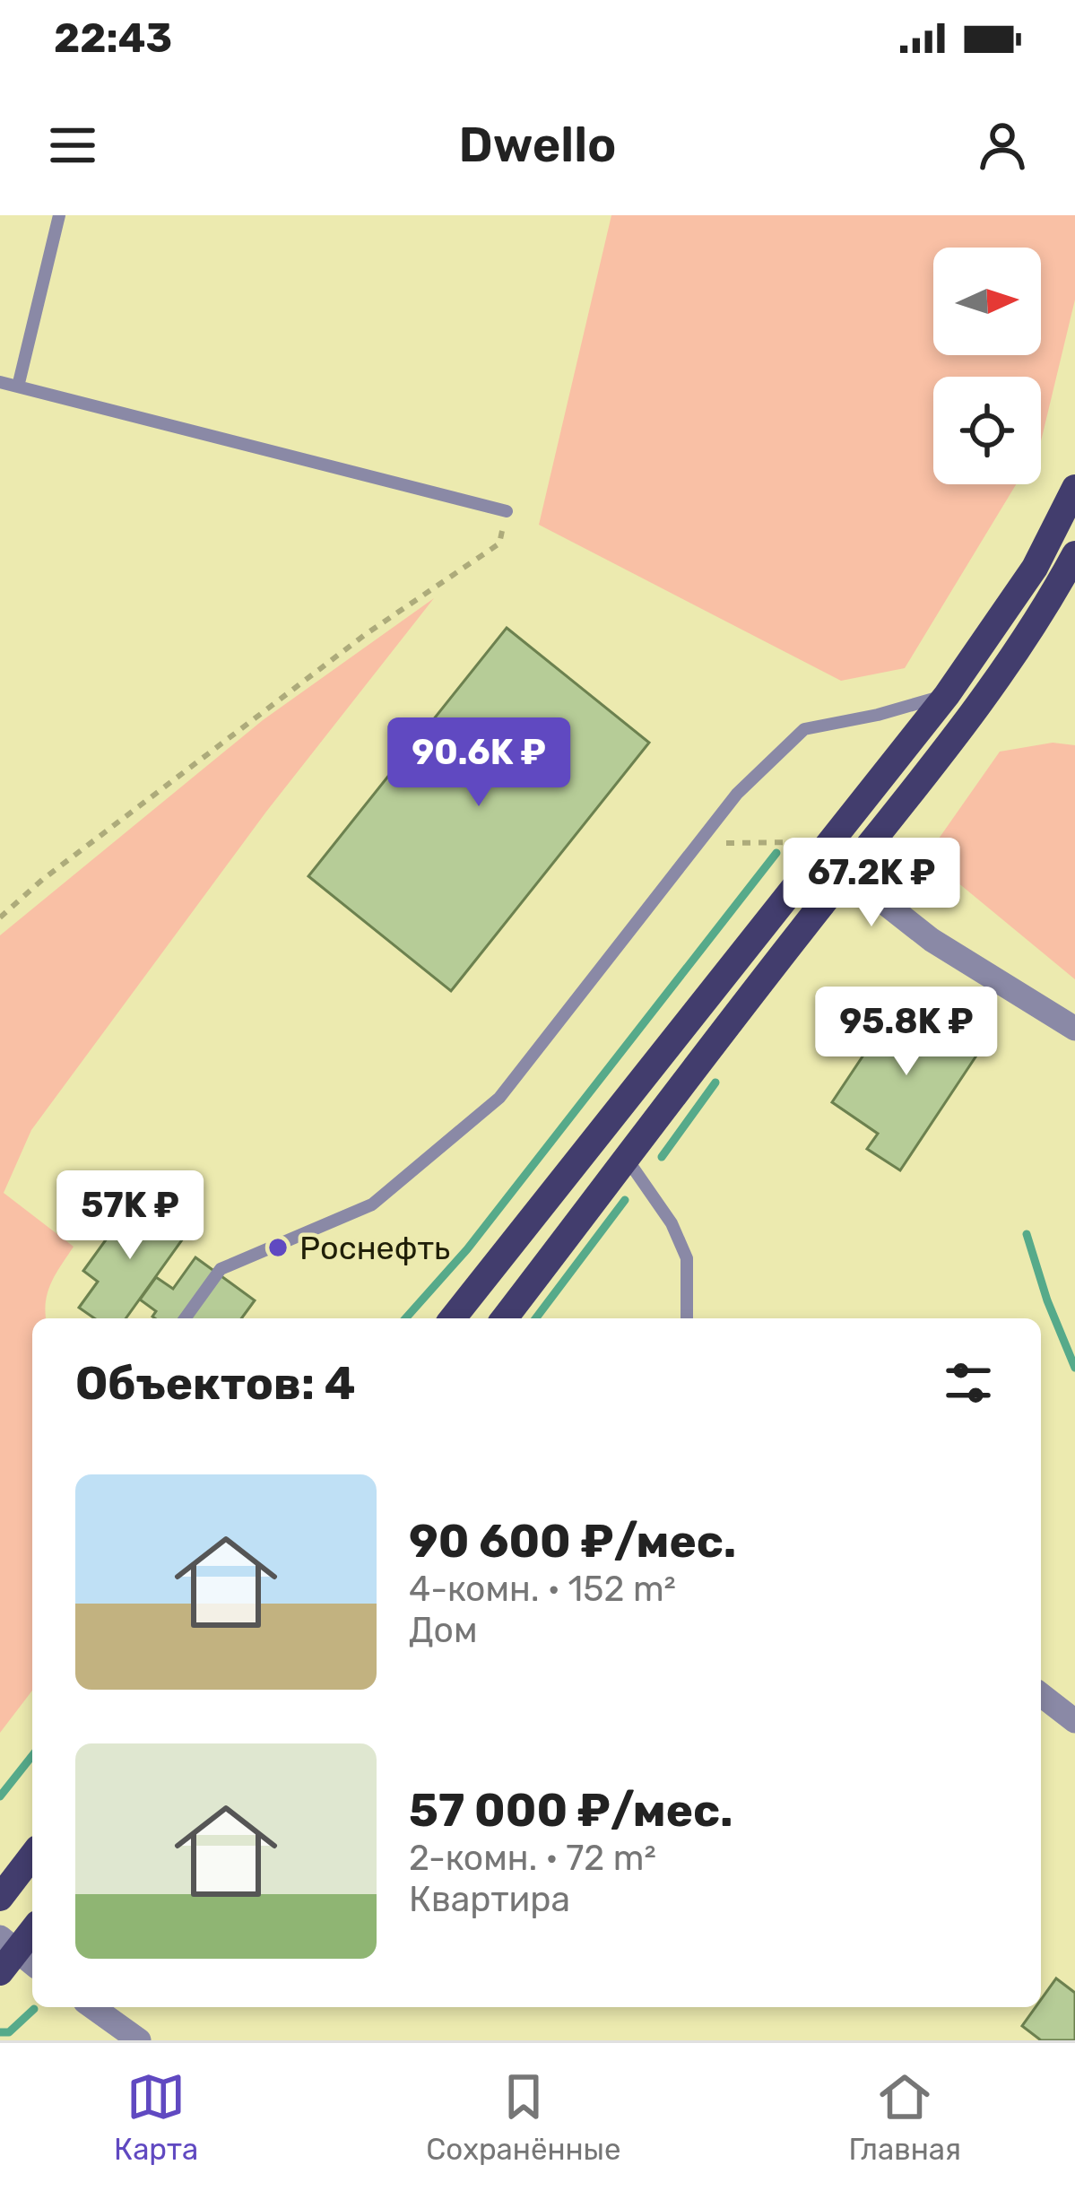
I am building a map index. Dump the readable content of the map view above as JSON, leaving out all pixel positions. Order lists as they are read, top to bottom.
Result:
{
  "places": ["Роснефть"],
  "north": "right",
  "page": {
    "status": "22:43",
    "header": "Dwello",
    "price": [
      "90.6K ₽",
      "67.2K ₽",
      "95.8K ₽",
      "57K ₽"
    ],
    "heading": "Объектов: 4",
    "list": [
      {
        "name": "90 600 ₽/мес.",
        "note": "4-комн. · 152 m² · Дом"
      },
      {
        "name": "57 000 ₽/мес.",
        "note": "2-комн. · 72 m² · Квартира"
      }
    ],
    "tabs": ["Карта", "Сохранённые", "Главная"]
  }
}
